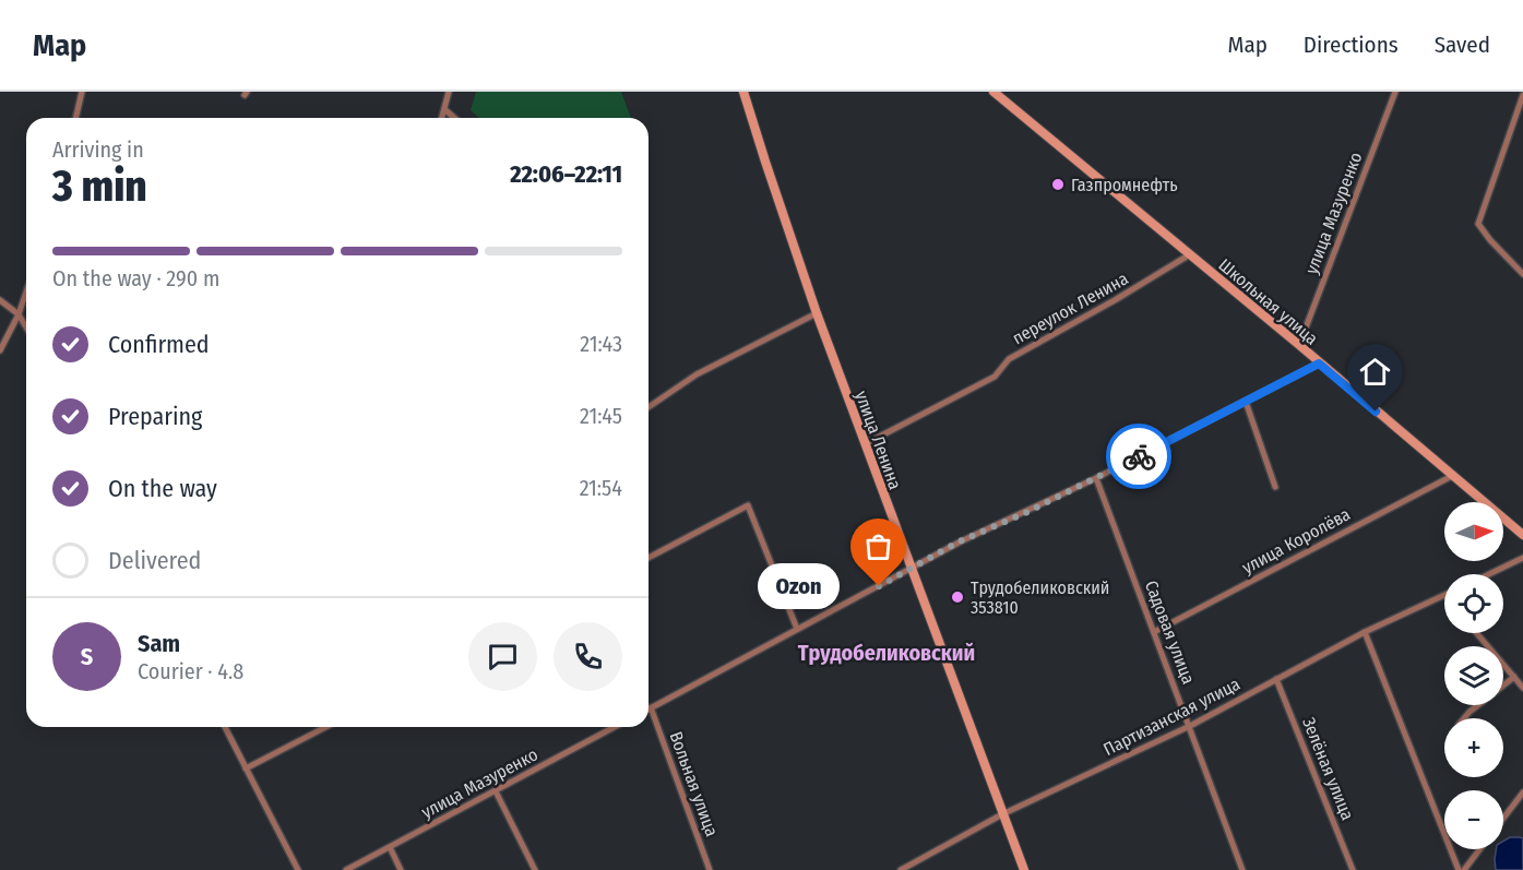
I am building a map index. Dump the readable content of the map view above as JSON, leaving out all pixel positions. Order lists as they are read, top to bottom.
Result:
{
  "streets": {
    "street": [
      "улица Мазуренко",
      "Школьная улица",
      "переулок Ленина",
      "улица Ленина",
      "улица Королёва",
      "Садовая улица",
      "Партизанская улица",
      "Зелёная улица",
      "Вольная улица"
    ]
  },
  "crossings": [
    ["улица Мазуренко", "Школьная улица"],
    ["Школьная улица", "переулок Ленина"],
    ["Школьная улица", "улица Королёва"],
    ["переулок Ленина", "улица Ленина"],
    ["улица Ленина", "Партизанская улица"],
    ["улица Королёва", "Садовая улица"],
    ["Садовая улица", "Партизанская улица"],
    ["Партизанская улица", "Зелёная улица"]
  ],
  "districts": ["Трудобеликовский"],
  "places": ["Газпромнефть", "Ozon", "Трудобеликовский 353810"],
  "north": "right",
  "page": {
    "header": "Map",
    "nav": ["Map", "Directions", "Saved"],
    "heading": ["3 min", "Arriving in", "22:06–22:11"],
    "panel": ["Sam", "Courier · 4.8"],
    "bar": "On the way · 290 m",
    "list": [
      ["Confirmed", "21:43"],
      ["Preparing", "21:45"],
      ["On the way", "21:54"],
      "Delivered"
    ],
    "map_buttons": ["+", "−"],
    "bubble": "Ozon",
    "round": "S"
  }
}
